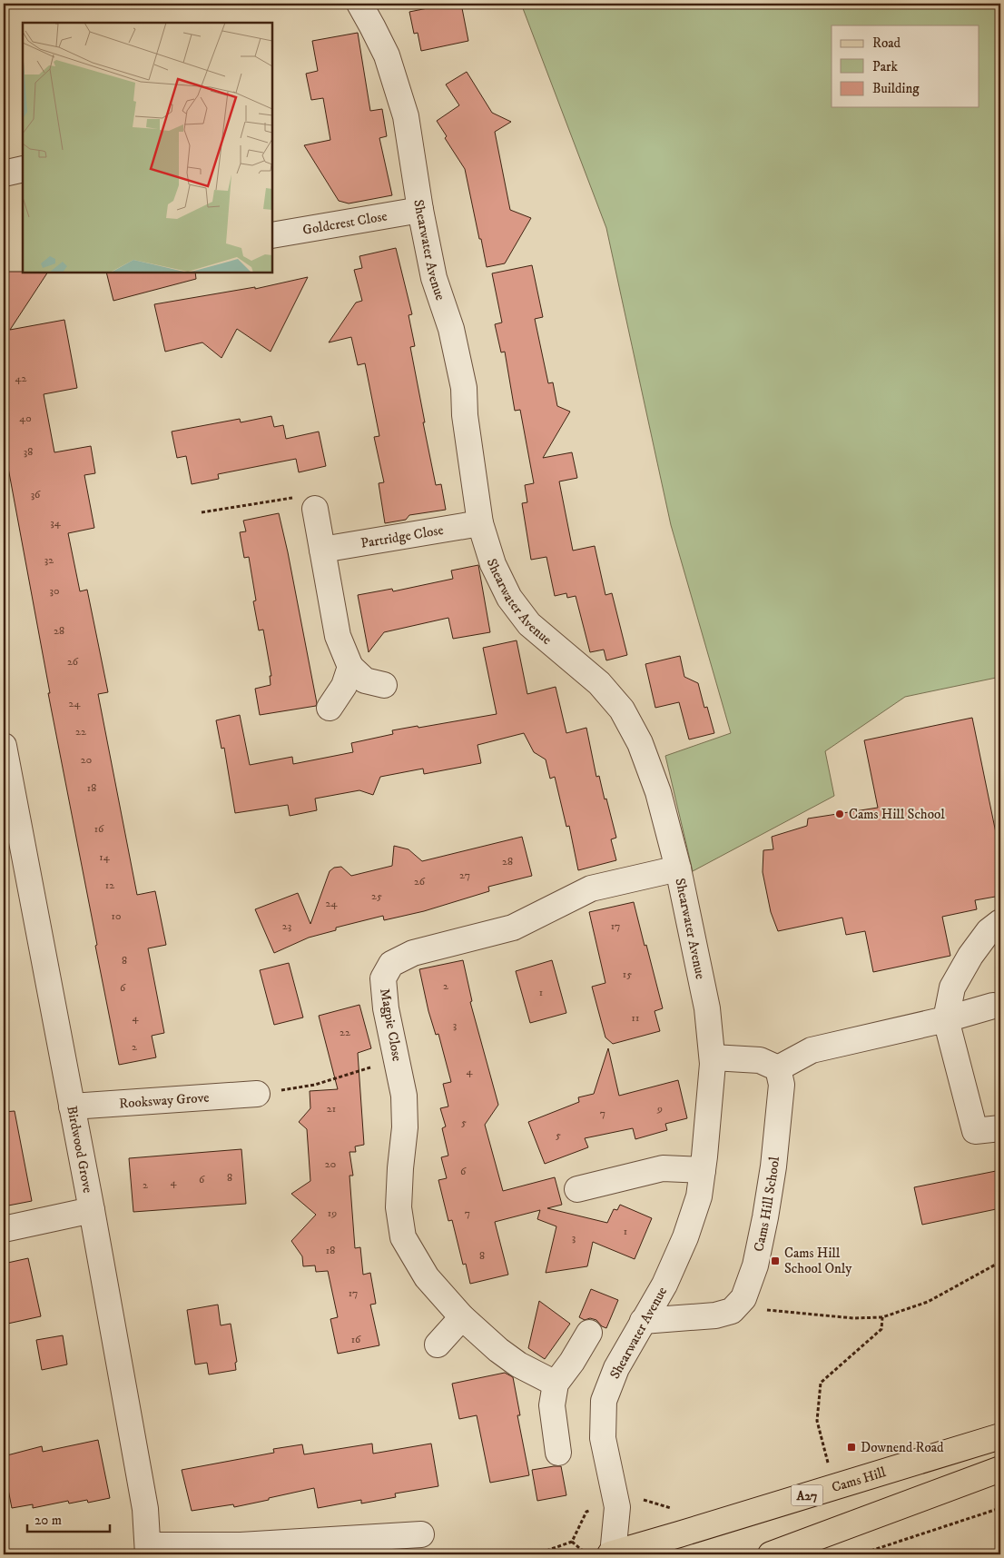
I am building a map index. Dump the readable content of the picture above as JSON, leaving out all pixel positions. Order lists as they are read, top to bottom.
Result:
{
  "streets": {
    "main road": ["Cams Hill", "A27"],
    "street": [
      "Goldcrest Close",
      "Shearwater Avenue",
      "Partridge Close",
      "Magpie Close",
      "Rooksway Grove",
      "Birdwood Grove",
      "Cams Hill School"
    ]
  },
  "crossings": [
    ["Goldcrest Close", "Shearwater Avenue"],
    ["Shearwater Avenue", "Partridge Close"],
    ["Shearwater Avenue", "Magpie Close"],
    ["Shearwater Avenue", "Cams Hill"],
    ["Rooksway Grove", "Birdwood Grove"]
  ],
  "places": {
    "other": ["Cams Hill School"],
    "transit": ["Cams Hill School Only", "Downend Road"]
  },
  "house_numbers": [
    "42",
    "40",
    "38",
    "36",
    "34",
    "32",
    "30",
    "28",
    "26",
    "24",
    "22",
    "20",
    "18",
    "16",
    "14",
    "28",
    "27",
    "26",
    "12",
    "25",
    "24",
    "10",
    "23",
    "17",
    "8",
    "15",
    "2",
    "6",
    "1",
    "4",
    "11",
    "3",
    "22",
    "2",
    "4",
    "21",
    "9",
    "7",
    "5",
    "5",
    "20",
    "6",
    "8",
    "6",
    "4",
    "2",
    "19",
    "7",
    "1",
    "3",
    "18",
    "8",
    "17",
    "16"
  ],
  "legend": ["Road", "Park", "Building"],
  "scale_bar": "20 m"
}
